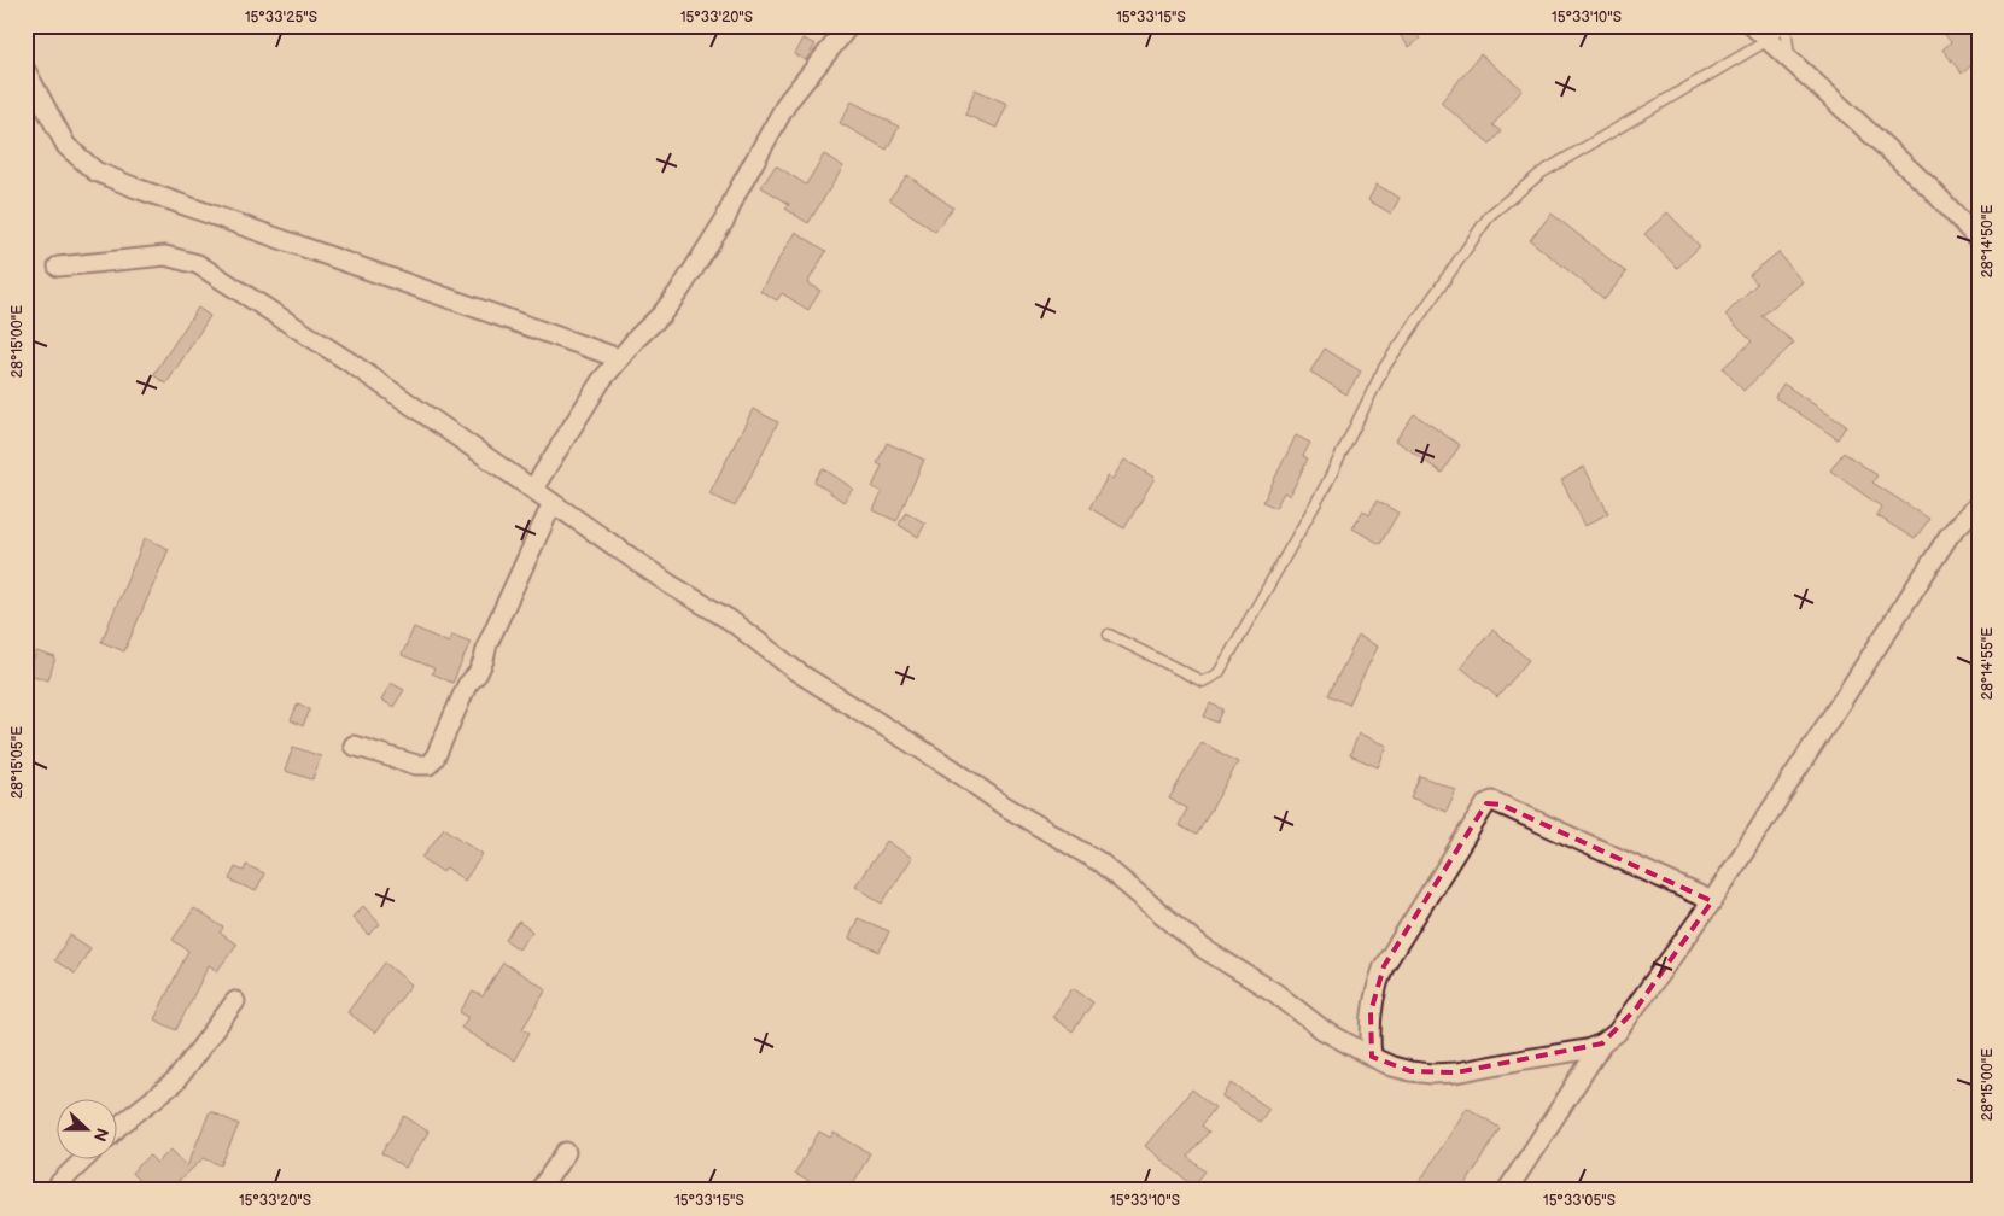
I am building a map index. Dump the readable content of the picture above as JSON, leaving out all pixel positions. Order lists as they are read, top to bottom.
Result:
{
  "north": "right",
  "coordinates": [
    "15°33'25\"S",
    "15°33'20\"S",
    "15°33'15\"S",
    "15°33'10\"S",
    "28°14'50\"E",
    "28°15'00\"E",
    "28°14'55\"E",
    "28°15'05\"E",
    "15°33'05\"S"
  ]
}
